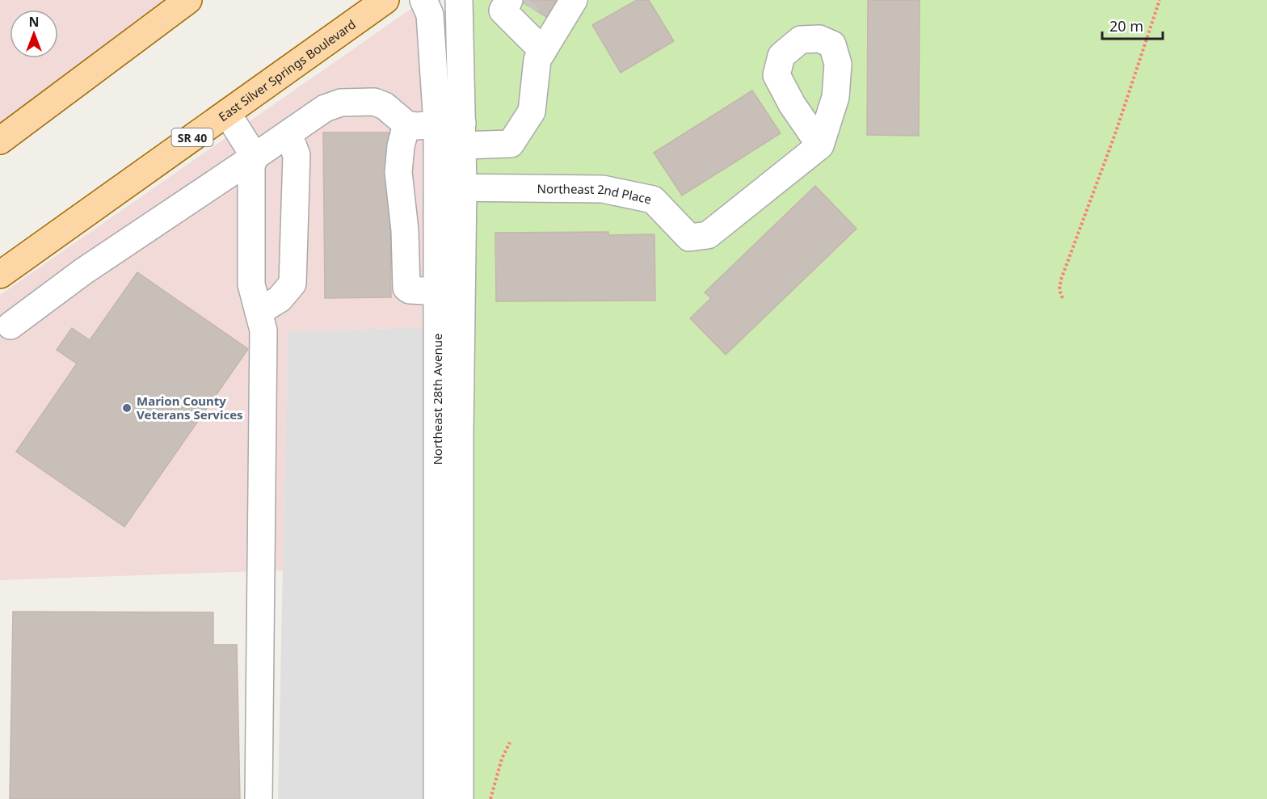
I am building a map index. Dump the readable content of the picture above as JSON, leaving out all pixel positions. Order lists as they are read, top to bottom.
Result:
{
  "streets": {
    "main road": ["East Silver Springs Boulevard", "SR 40"],
    "street": ["Northeast 2nd Place", "Northeast 28th Avenue"]
  },
  "crossings": [
    ["Northeast 2nd Place", "Northeast 28th Avenue"]
  ],
  "places": ["Marion County Veterans Services"],
  "scale_bar": "20 m",
  "north": "top"
}
